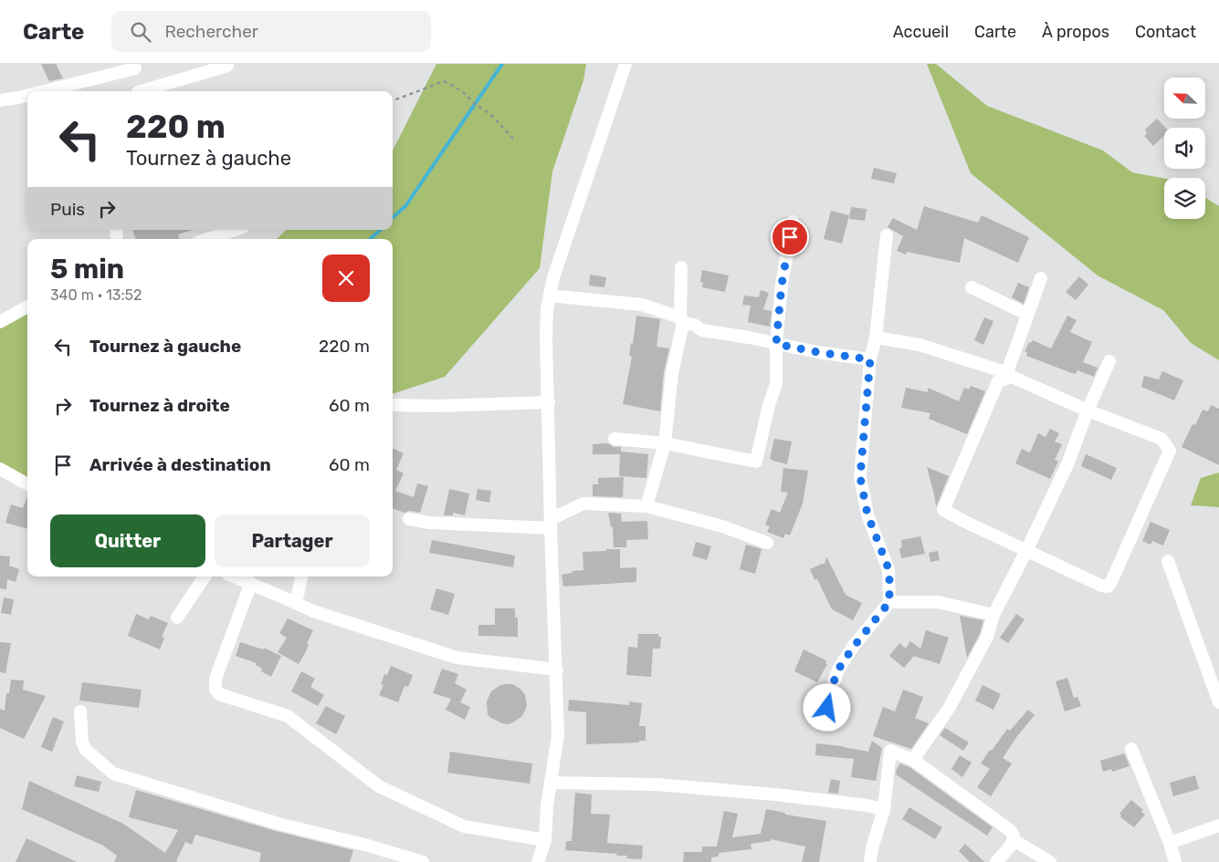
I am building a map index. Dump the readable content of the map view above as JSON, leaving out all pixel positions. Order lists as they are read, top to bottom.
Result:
{
  "north": "top left",
  "page": {
    "header": "Carte",
    "search": "Rechercher",
    "nav": [
      "Accueil",
      "Carte",
      "À propos",
      "Contact"
    ],
    "turn": ["220 m", "Tournez à gauche"],
    "then": "Puis",
    "heading": ["5 min", "340 m · 13:52"],
    "list": [
      {
        "name": "Tournez à gauche",
        "value": "220 m"
      },
      {
        "name": "Tournez à droite",
        "value": "60 m"
      },
      {
        "name": "Arrivée à destination",
        "value": "60 m"
      }
    ],
    "buttons": ["Quitter", "Partager"]
  }
}
